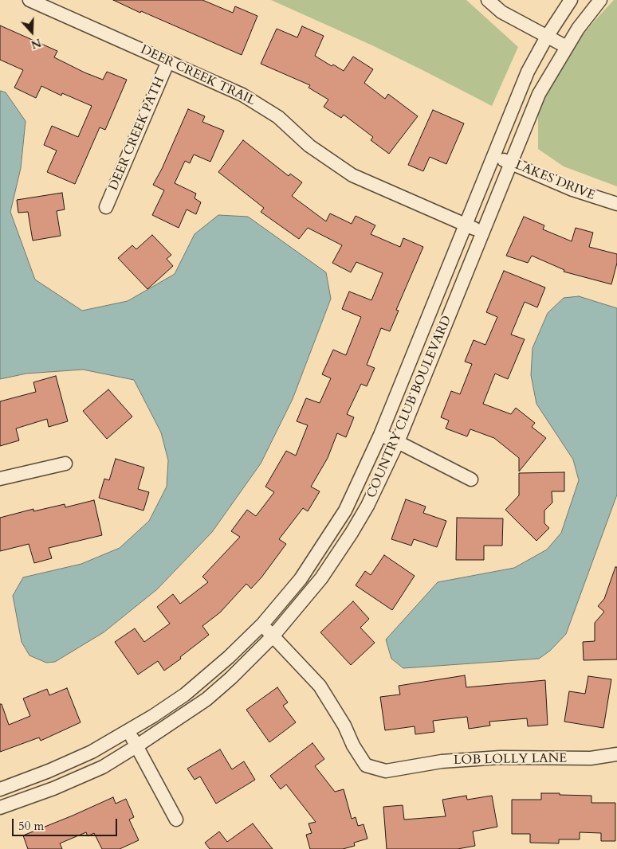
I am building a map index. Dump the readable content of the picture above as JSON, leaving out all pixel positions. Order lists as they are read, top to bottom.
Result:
{
  "streets": {
    "street": [
      "DEER CREEK TRAIL",
      "DEER CREEK PATH",
      "LAKES DRIVE",
      "COUNTRY CLUB BOULEVARD",
      "LOB LOLLY LANE"
    ]
  },
  "crossings": [
    ["DEER CREEK TRAIL", "DEER CREEK PATH"],
    ["DEER CREEK TRAIL", "COUNTRY CLUB BOULEVARD"],
    ["LAKES DRIVE", "COUNTRY CLUB BOULEVARD"],
    ["COUNTRY CLUB BOULEVARD", "LOB LOLLY LANE"]
  ],
  "scale_bar": "50 m",
  "north": "bottom"
}
